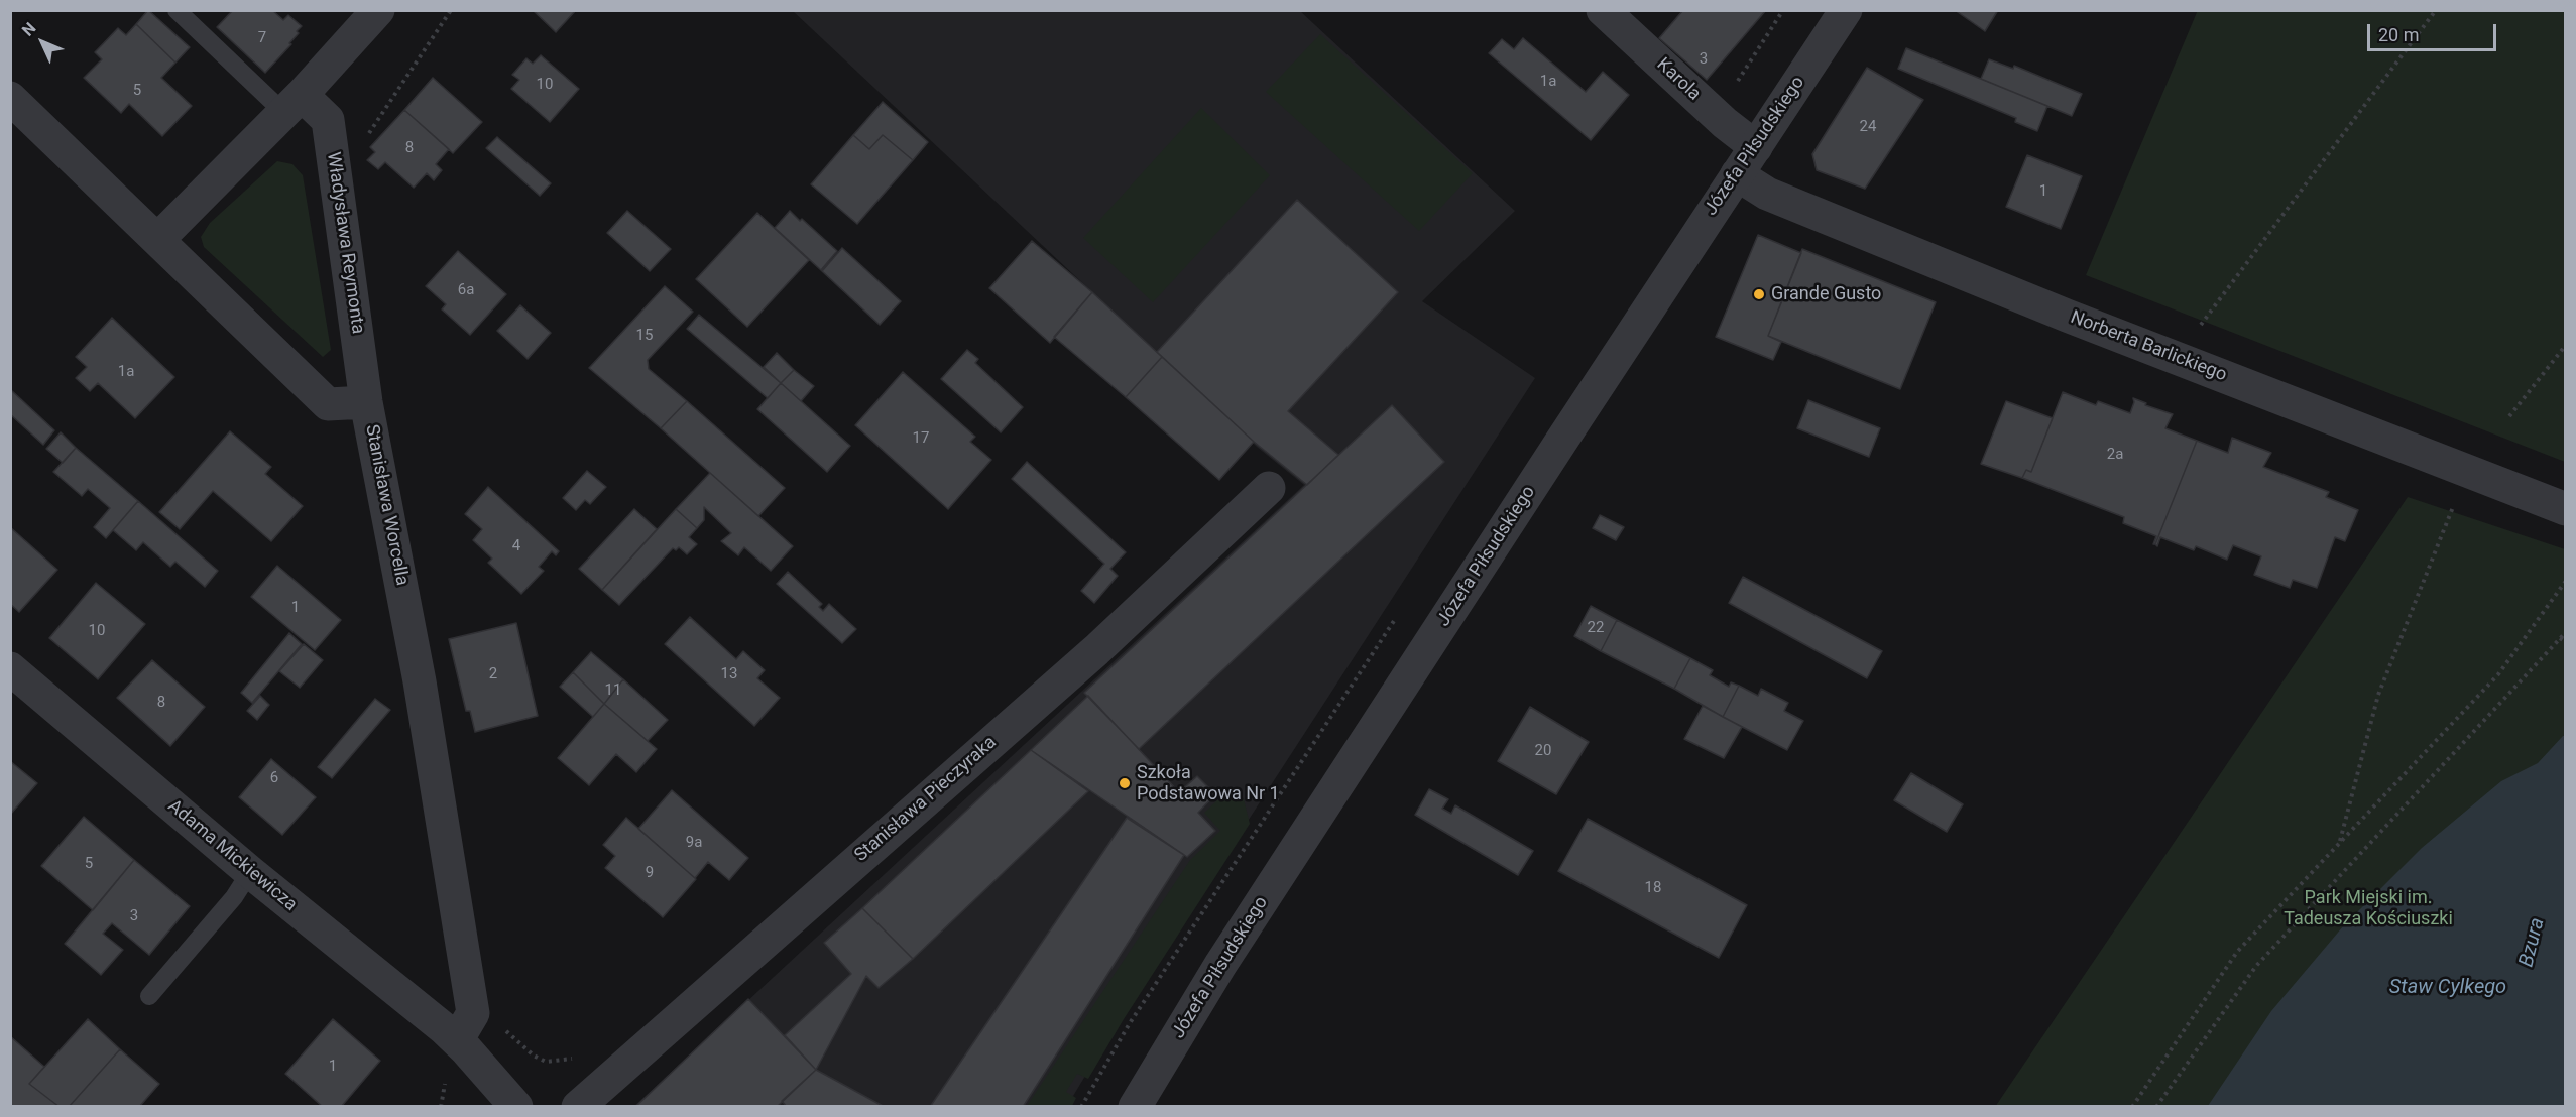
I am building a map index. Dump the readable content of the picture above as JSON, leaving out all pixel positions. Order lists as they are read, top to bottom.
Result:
{
  "streets": {
    "street": [
      "Karola",
      "Józefa Piłsudskiego",
      "Władysława Reymonta",
      "Norberta Barlickiego",
      "Stanisława Worcella",
      "Stanisława Pieczyraka",
      "Adama Mickiewicza"
    ]
  },
  "crossings": [
    ["Karola", "Józefa Piłsudskiego"],
    ["Józefa Piłsudskiego", "Norberta Barlickiego"],
    ["Władysława Reymonta", "Stanisława Worcella"],
    ["Stanisława Worcella", "Adama Mickiewicza"]
  ],
  "water": ["Bzura", "Staw Cylkego"],
  "parks": ["Park Miejski im. Tadeusza Kościuszki"],
  "places": ["Grande Gusto", "Szkoła Podstawowa Nr 1"],
  "house_numbers": [
    "7",
    "3",
    "1a",
    "10",
    "5",
    "24",
    "8",
    "1",
    "6a",
    "15",
    "1a",
    "17",
    "2a",
    "4",
    "1",
    "22",
    "10",
    "2",
    "13",
    "11",
    "8",
    "20",
    "6",
    "9a",
    "5",
    "9",
    "18",
    "3",
    "1"
  ],
  "scale_bar": "20 m",
  "north": "top left"
}
